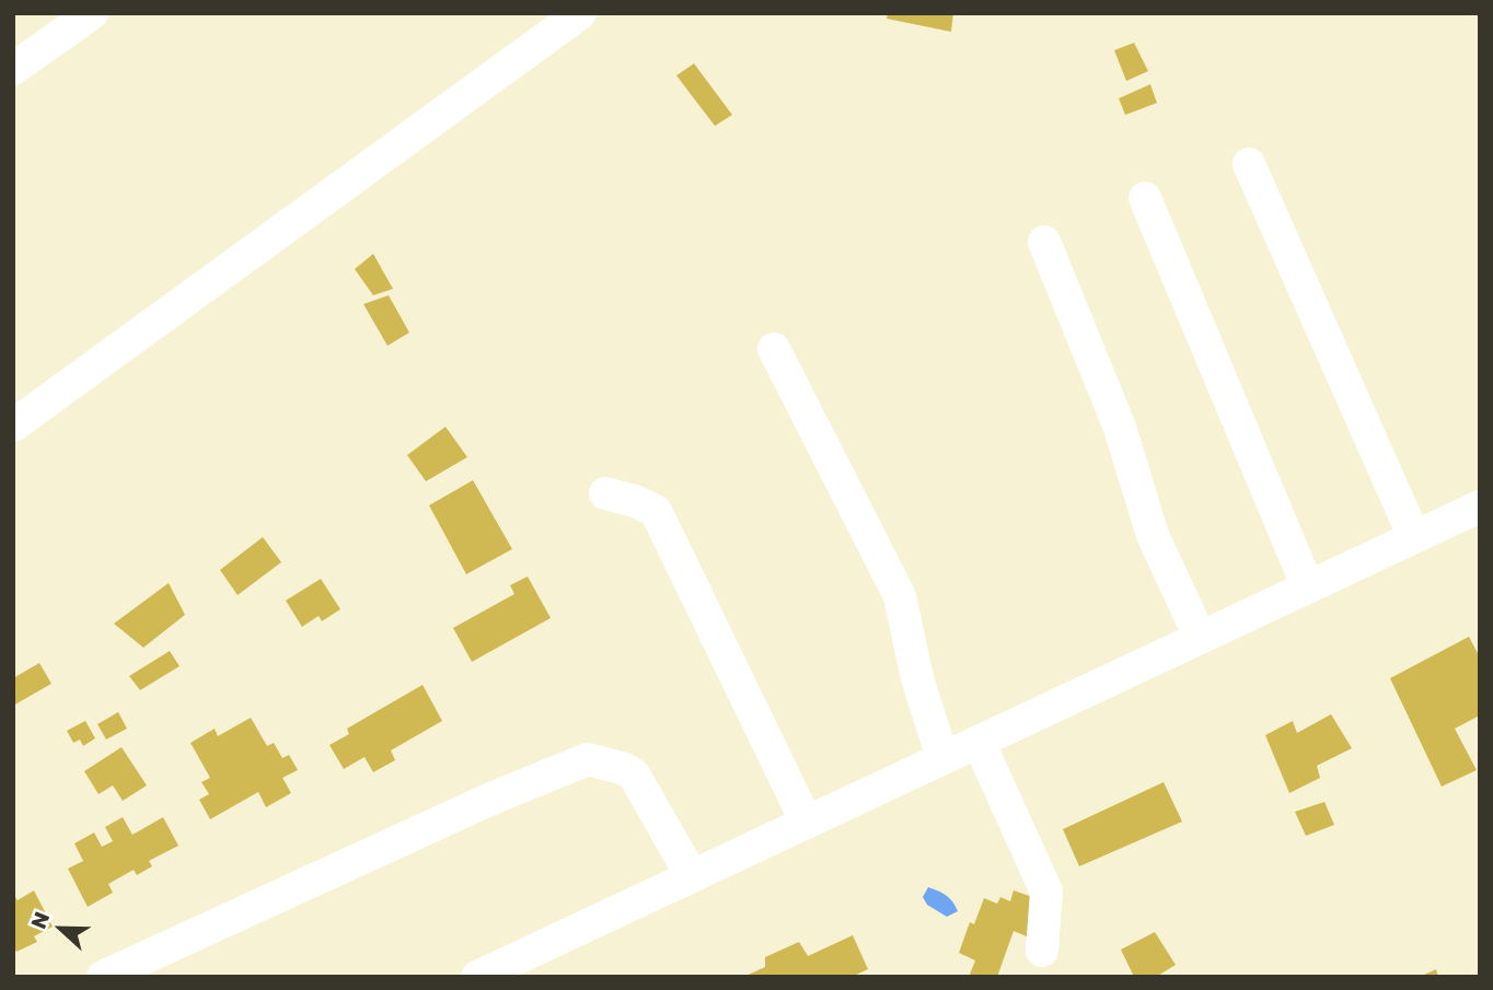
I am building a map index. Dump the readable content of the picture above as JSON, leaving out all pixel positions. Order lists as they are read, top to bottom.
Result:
{
  "north": "left"
}
